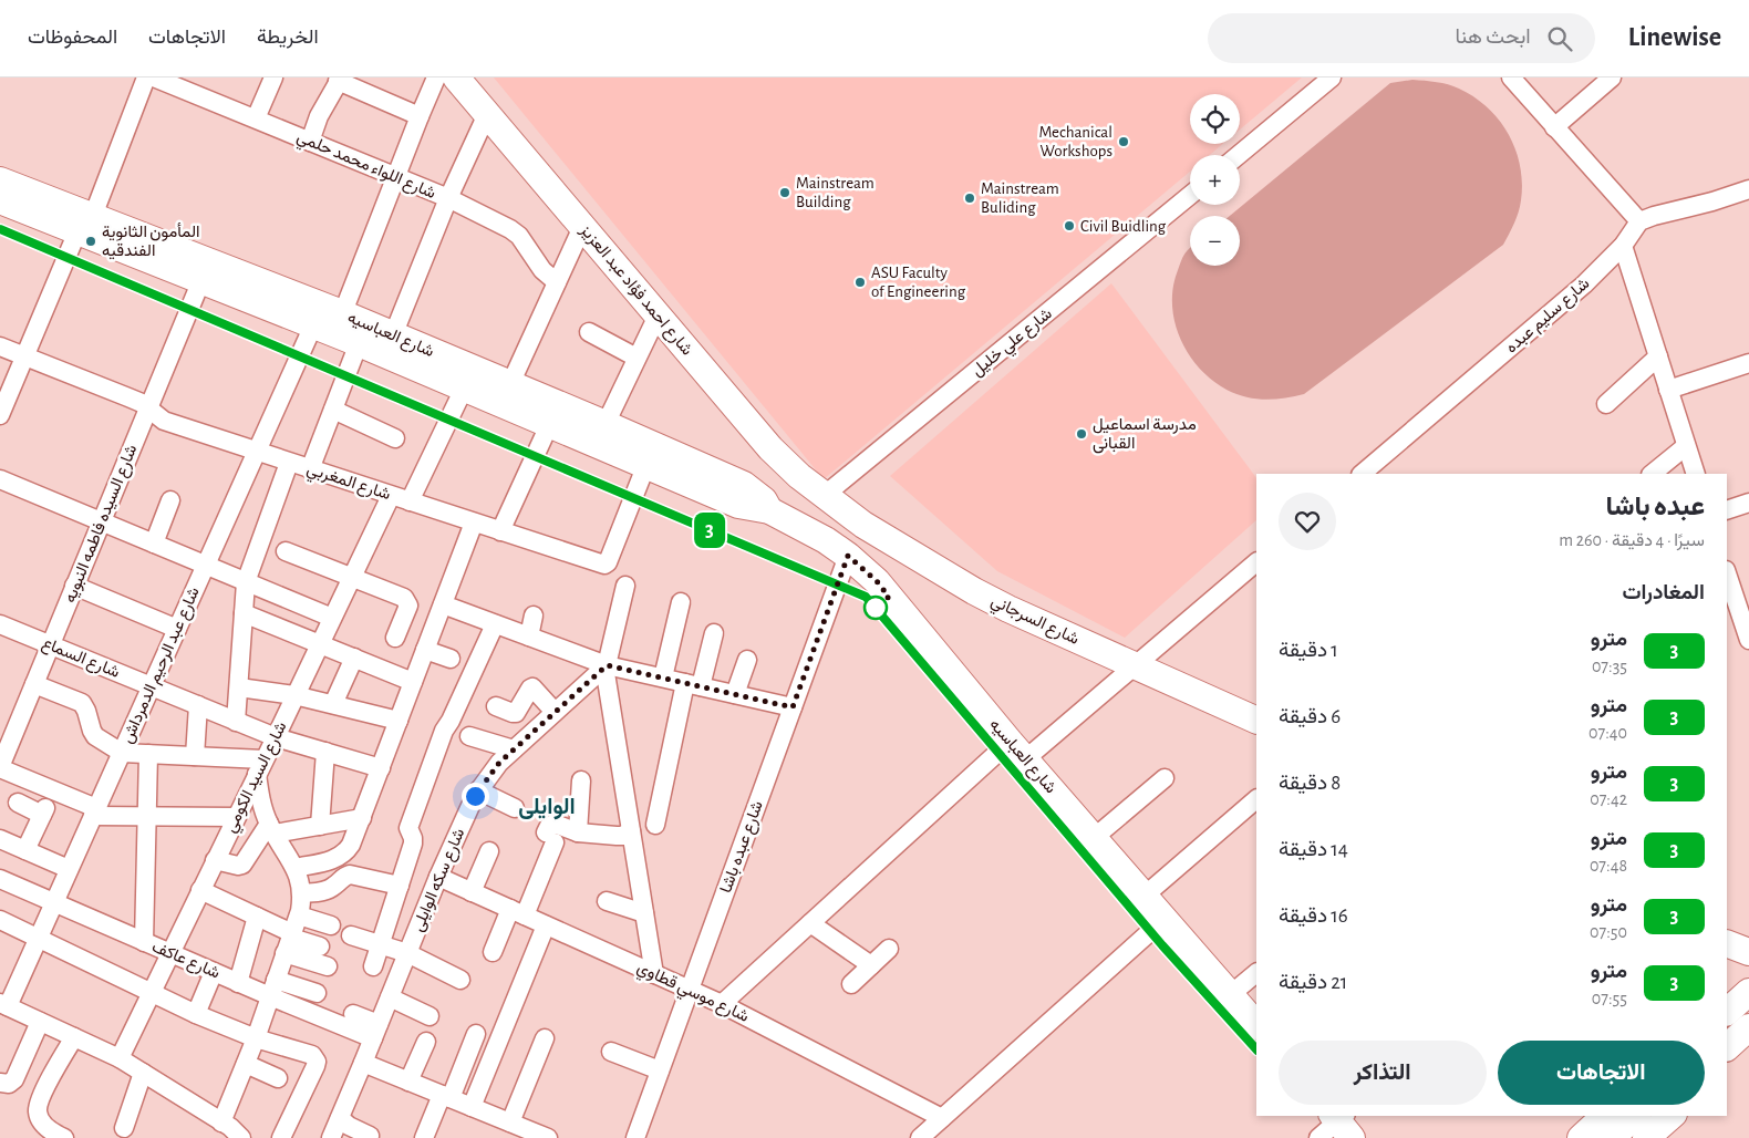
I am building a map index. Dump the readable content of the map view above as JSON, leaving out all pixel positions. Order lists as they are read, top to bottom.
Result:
{
  "streets": {
    "main road": ["شارع احمد فؤاد عبد العزيز", "شارع العباسيه", "شارع السرجاني"],
    "street": [
      "شارع اللواء محمد حلمي",
      "شارع سليم عبده",
      "شارع علي خليل",
      "شارع المغربي",
      "شارع السيده فاطمه النبويه",
      "شارع السماع",
      "شارع عبد الرحيم الدمرداش",
      "شارع السيد الكومي",
      "شارع عبده باشا",
      "شارع سكه الوايلى",
      "شارع عاكف",
      "شارع موسي قطاوي"
    ]
  },
  "crossings": [
    ["شارع اللواء محمد حلمي", "شارع عبد الرحيم الدمرداش"],
    ["شارع احمد فؤاد عبد العزيز", "شارع علي خليل"],
    ["شارع احمد فؤاد عبد العزيز", "شارع السرجاني"],
    ["شارع العباسيه", "شارع المغربي"],
    ["شارع العباسيه", "شارع السيده فاطمه النبويه"],
    ["شارع العباسيه", "شارع عبد الرحيم الدمرداش"],
    ["شارع العباسيه", "شارع عبده باشا"],
    ["شارع علي خليل", "شارع السرجاني"],
    ["شارع المغربي", "شارع السيده فاطمه النبويه"],
    ["شارع المغربي", "شارع عبد الرحيم الدمرداش"],
    ["شارع المغربي", "شارع السيد الكومي"],
    ["شارع السيده فاطمه النبويه", "شارع السماع"],
    ["شارع السماع", "شارع عبد الرحيم الدمرداش"],
    ["شارع السماع", "شارع السيد الكومي"],
    ["شارع عبد الرحيم الدمرداش", "شارع عاكف"],
    ["شارع السيد الكومي", "شارع عاكف"],
    ["شارع عبده باشا", "شارع موسي قطاوي"],
    ["شارع سكه الوايلى", "شارع عاكف"],
    ["شارع سكه الوايلى", "شارع موسي قطاوي"]
  ],
  "districts": ["الوايلى"],
  "places": [
    "Mechanical Workshops",
    "Mainstream Building",
    "Mainstream Buliding",
    "Civil Buidling",
    "المأمون الثانوية الفندقيه",
    "ASU Faculty of Engineering",
    "مدرسة اسماعيل القبانى"
  ],
  "lines": ["metro line 3"],
  "page": {
    "header": "Linewise",
    "search": "ابحث هنا",
    "nav": ["الخريطة", "الاتجاهات", "المحفوظات"],
    "on_map": "3",
    "map_buttons": ["+", "−"],
    "heading": [
      ["عبده باشا", "سيرًا · 4 دقيقة · 260 m"],
      "المغادرات"
    ],
    "list": [
      {
        "mark": "3",
        "name": "مترو",
        "note": "07:35",
        "value": "1 دقيقة"
      },
      {
        "mark": "3",
        "name": "مترو",
        "note": "07:40",
        "value": "6 دقيقة"
      },
      {
        "mark": "3",
        "name": "مترو",
        "note": "07:42",
        "value": "8 دقيقة"
      },
      {
        "mark": "3",
        "name": "مترو",
        "note": "07:48",
        "value": "14 دقيقة"
      },
      {
        "mark": "3",
        "name": "مترو",
        "note": "07:50",
        "value": "16 دقيقة"
      },
      {
        "mark": "3",
        "name": "مترو",
        "note": "07:55",
        "value": "21 دقيقة"
      }
    ],
    "buttons": ["الاتجاهات", "التذاكر"]
  }
}
